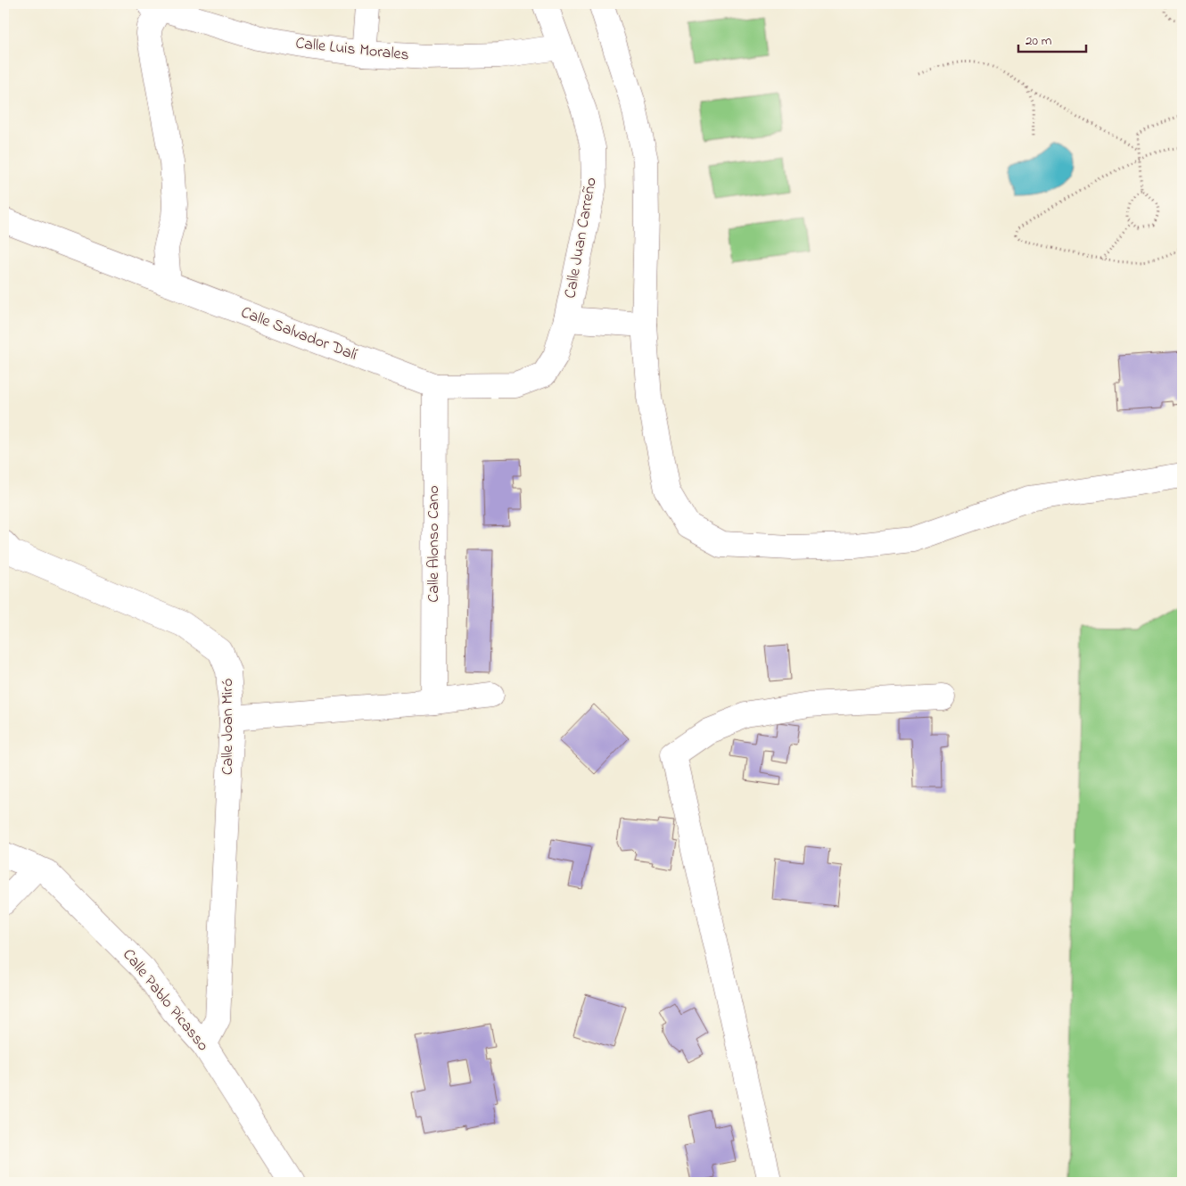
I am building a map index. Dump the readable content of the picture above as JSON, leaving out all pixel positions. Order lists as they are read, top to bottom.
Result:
{
  "streets": {
    "street": [
      "Calle Luis Morales",
      "Calle Juan Carreño",
      "Calle Salvador Dalí",
      "Calle Alonso Cano",
      "Calle Joan Miró",
      "Calle Pablo Picasso"
    ]
  },
  "crossings": [
    ["Calle Luis Morales", "Calle Juan Carreño"],
    ["Calle Juan Carreño", "Calle Salvador Dalí"],
    ["Calle Salvador Dalí", "Calle Alonso Cano"],
    ["Calle Joan Miró", "Calle Pablo Picasso"]
  ],
  "scale_bar": "20 m"
}
